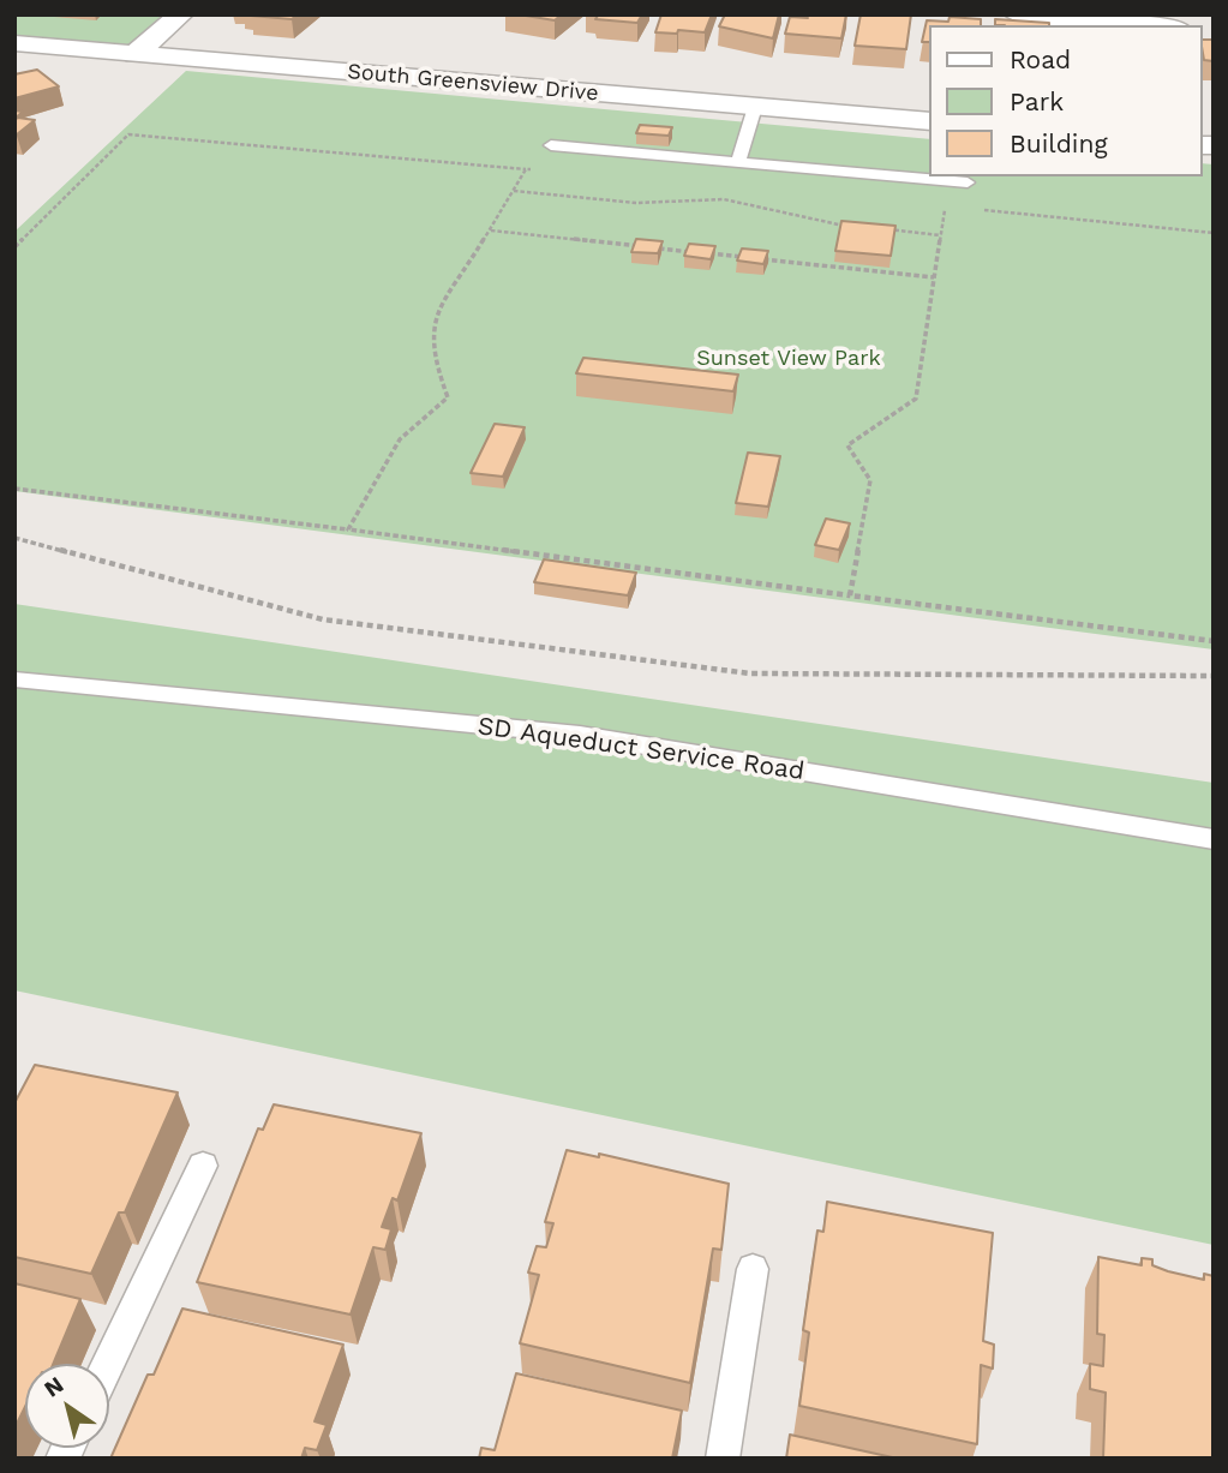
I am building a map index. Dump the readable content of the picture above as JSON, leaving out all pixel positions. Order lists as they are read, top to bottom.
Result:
{
  "streets": {
    "street": ["South Greensview Drive"],
    "lane": ["SD Aqueduct Service Road"]
  },
  "parks": ["Sunset View Park"],
  "legend": ["Road", "Park", "Building"],
  "north": "top left"
}
